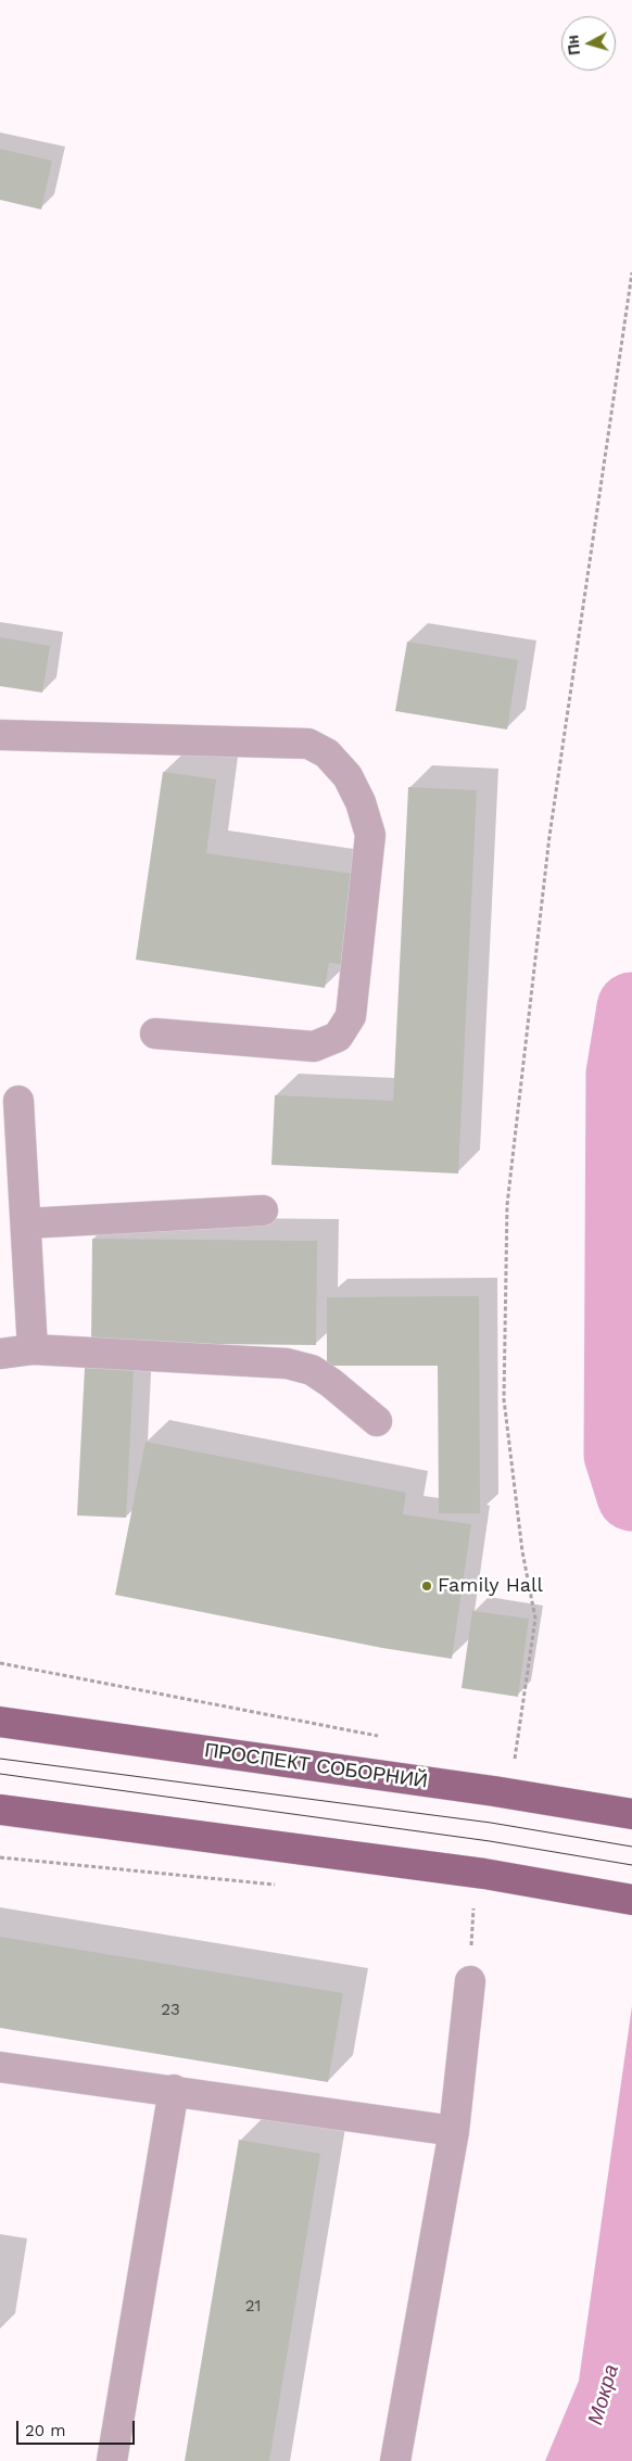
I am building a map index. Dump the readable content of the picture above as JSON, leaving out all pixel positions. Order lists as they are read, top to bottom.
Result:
{
  "streets": {
    "main road": ["ПРОСПЕКТ СОБОРНИЙ"]
  },
  "water": ["Мокра"],
  "places": ["Family Hall"],
  "house_numbers": ["23", "21"],
  "scale_bar": "20 m",
  "north": "left"
}
